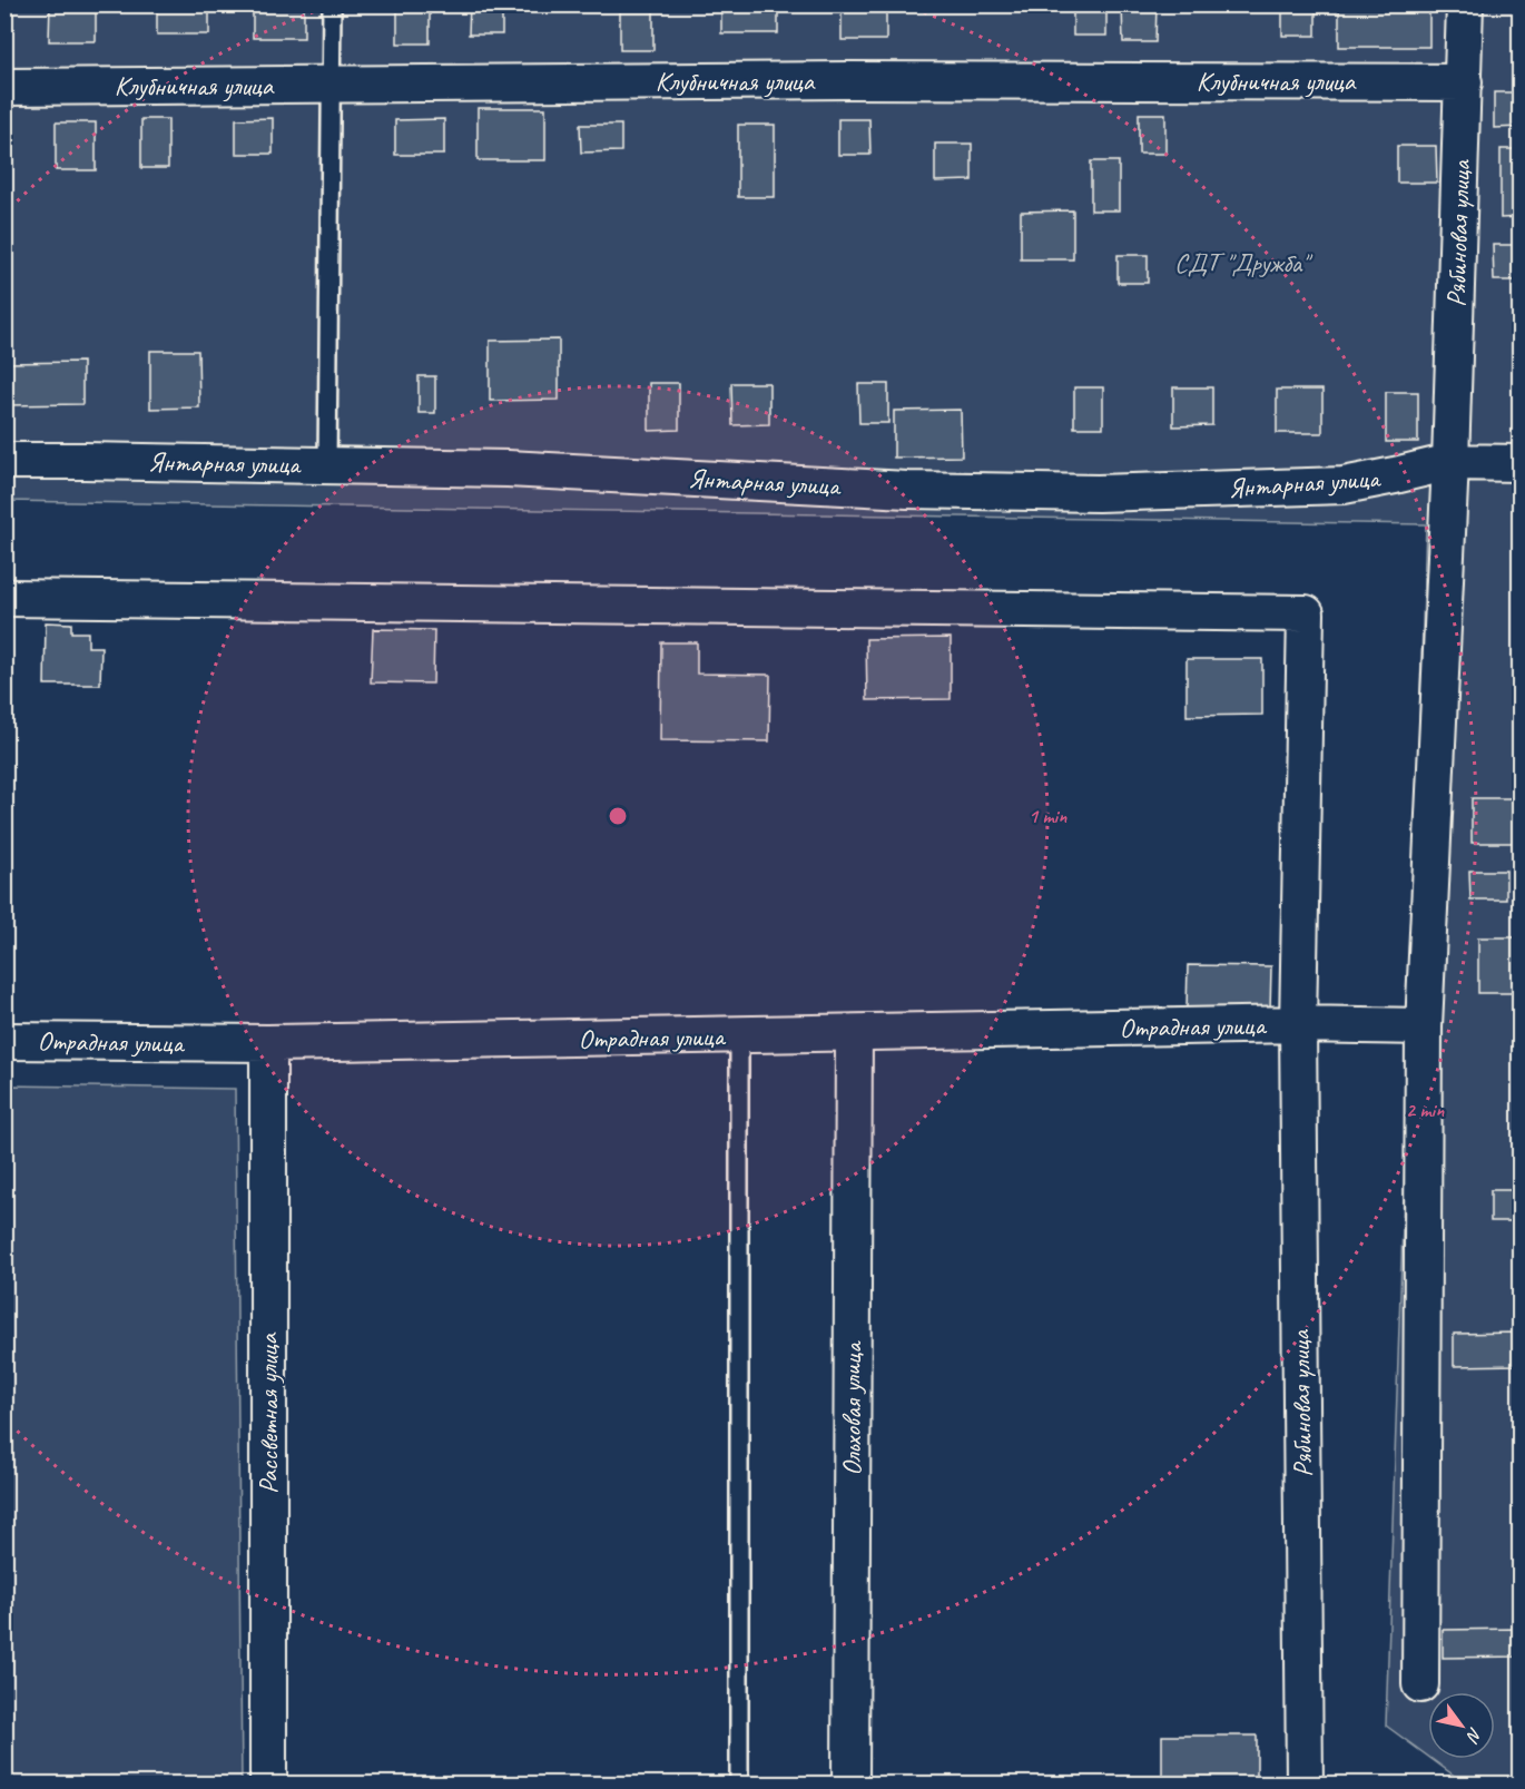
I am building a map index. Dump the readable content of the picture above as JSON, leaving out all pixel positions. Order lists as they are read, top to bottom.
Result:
{
  "streets": {
    "street": [
      "Клубничная улица",
      "Рябиновая улица",
      "Янтарная улица",
      "Отрадная улица",
      "Ольховая улица",
      "Рассветная улица"
    ]
  },
  "crossings": [
    ["Клубничная улица", "Рябиновая улица"],
    ["Рябиновая улица", "Янтарная улица"],
    ["Рябиновая улица", "Отрадная улица"],
    ["Отрадная улица", "Ольховая улица"],
    ["Отрадная улица", "Рассветная улица"]
  ],
  "parks": ["СДТ \"Дружба\""],
  "north": "bottom right",
  "rings": ["1 min", "2 min"]
}
